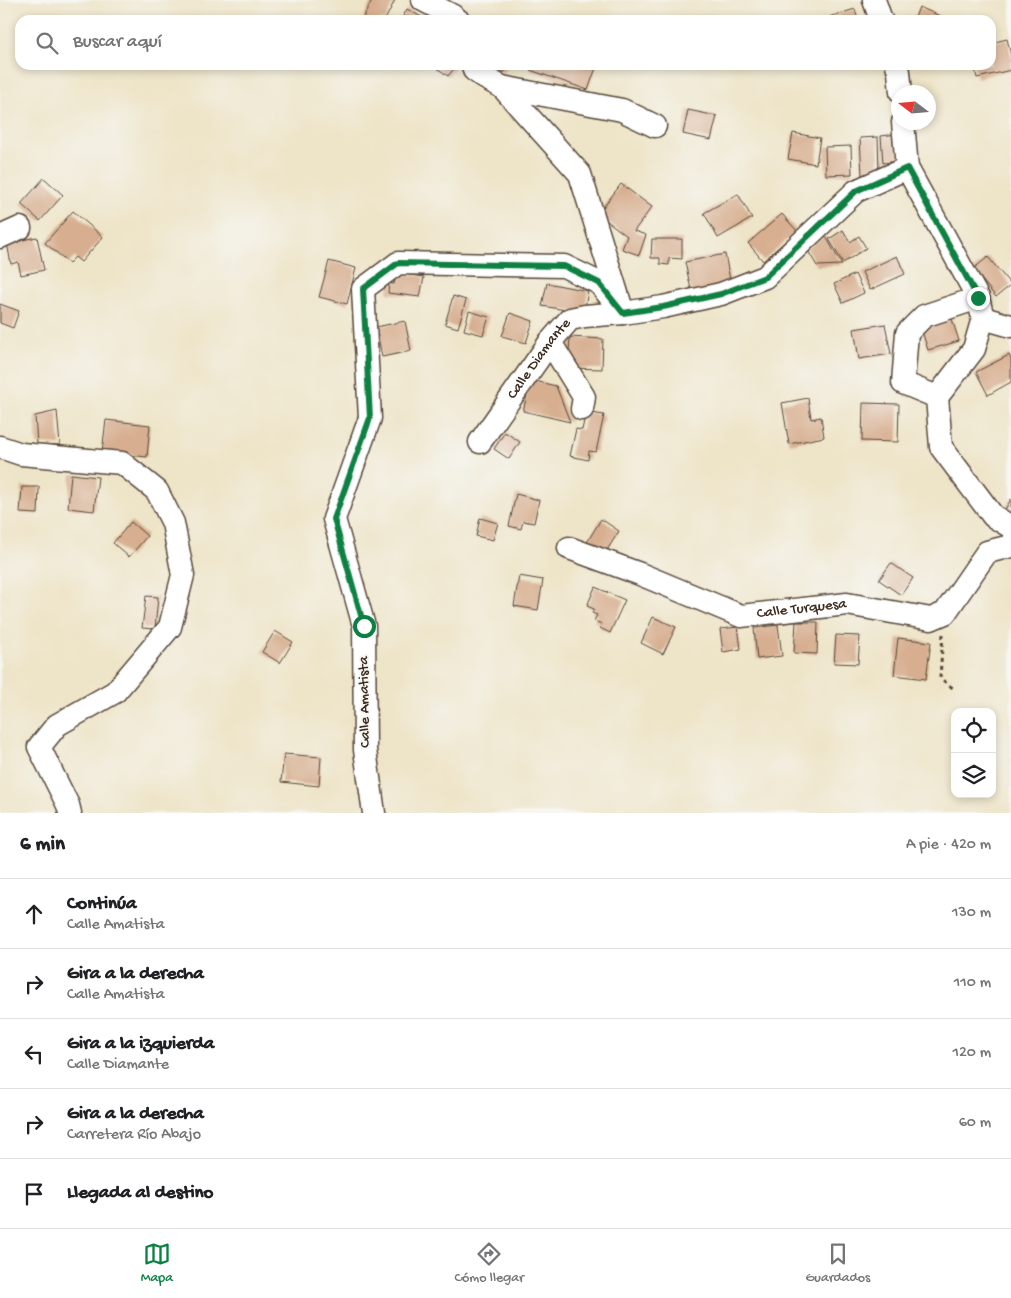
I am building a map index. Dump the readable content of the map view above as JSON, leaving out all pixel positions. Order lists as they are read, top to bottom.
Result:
{
  "streets": {
    "street": ["Calle Diamante", "Calle Turquesa", "Calle Amatista"]
  },
  "crossings": [
    ["Calle Diamante", "Calle Amatista"]
  ],
  "north": "left",
  "page": {
    "search": "Buscar aquí",
    "heading": ["6 min", "A pie · 420 m"],
    "list": [
      ["Continúa", "Calle Amatista", "130 m"],
      ["Gira a la derecha", "Calle Amatista", "110 m"],
      ["Gira a la izquierda", "Calle Diamante", "120 m"],
      ["Gira a la derecha", "Carretera Río Abajo", "60 m"],
      "Llegada al destino"
    ],
    "nav": ["Mapa", "Cómo llegar", "Guardados"]
  }
}
